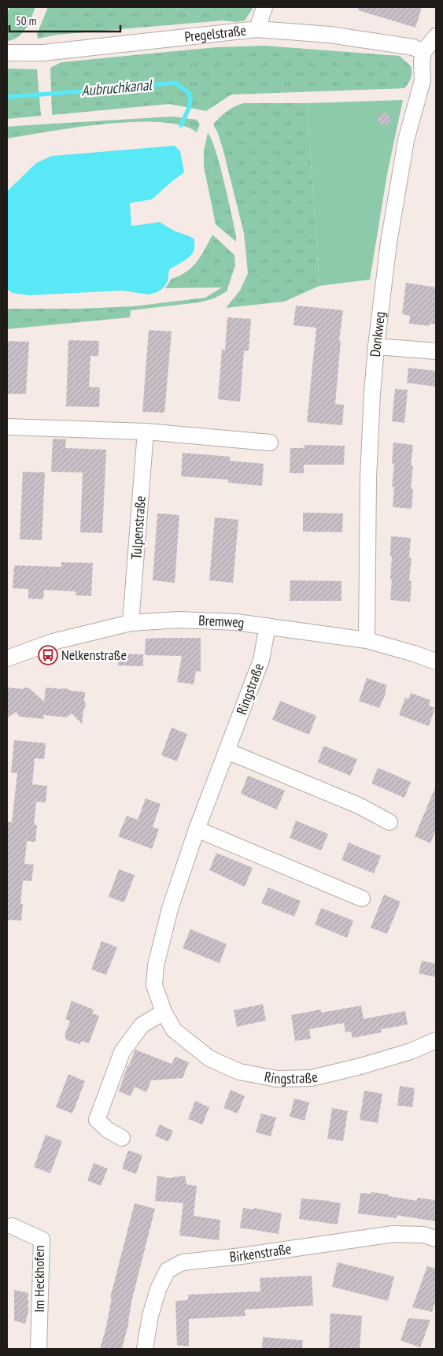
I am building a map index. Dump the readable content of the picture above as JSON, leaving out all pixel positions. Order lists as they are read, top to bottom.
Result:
{
  "streets": {
    "street": [
      "Pregelstraße",
      "Donkweg",
      "Tulpenstraße",
      "Bremweg",
      "Ringstraße",
      "Birkenstraße",
      "Im Heckhofen"
    ]
  },
  "crossings": [
    ["Pregelstraße", "Donkweg"],
    ["Donkweg", "Bremweg"],
    ["Tulpenstraße", "Bremweg"],
    ["Bremweg", "Ringstraße"]
  ],
  "water": ["Aubruchkanal"],
  "places": {
    "bus stop": ["Nelkenstraße"]
  },
  "scale_bar": "50 m"
}
